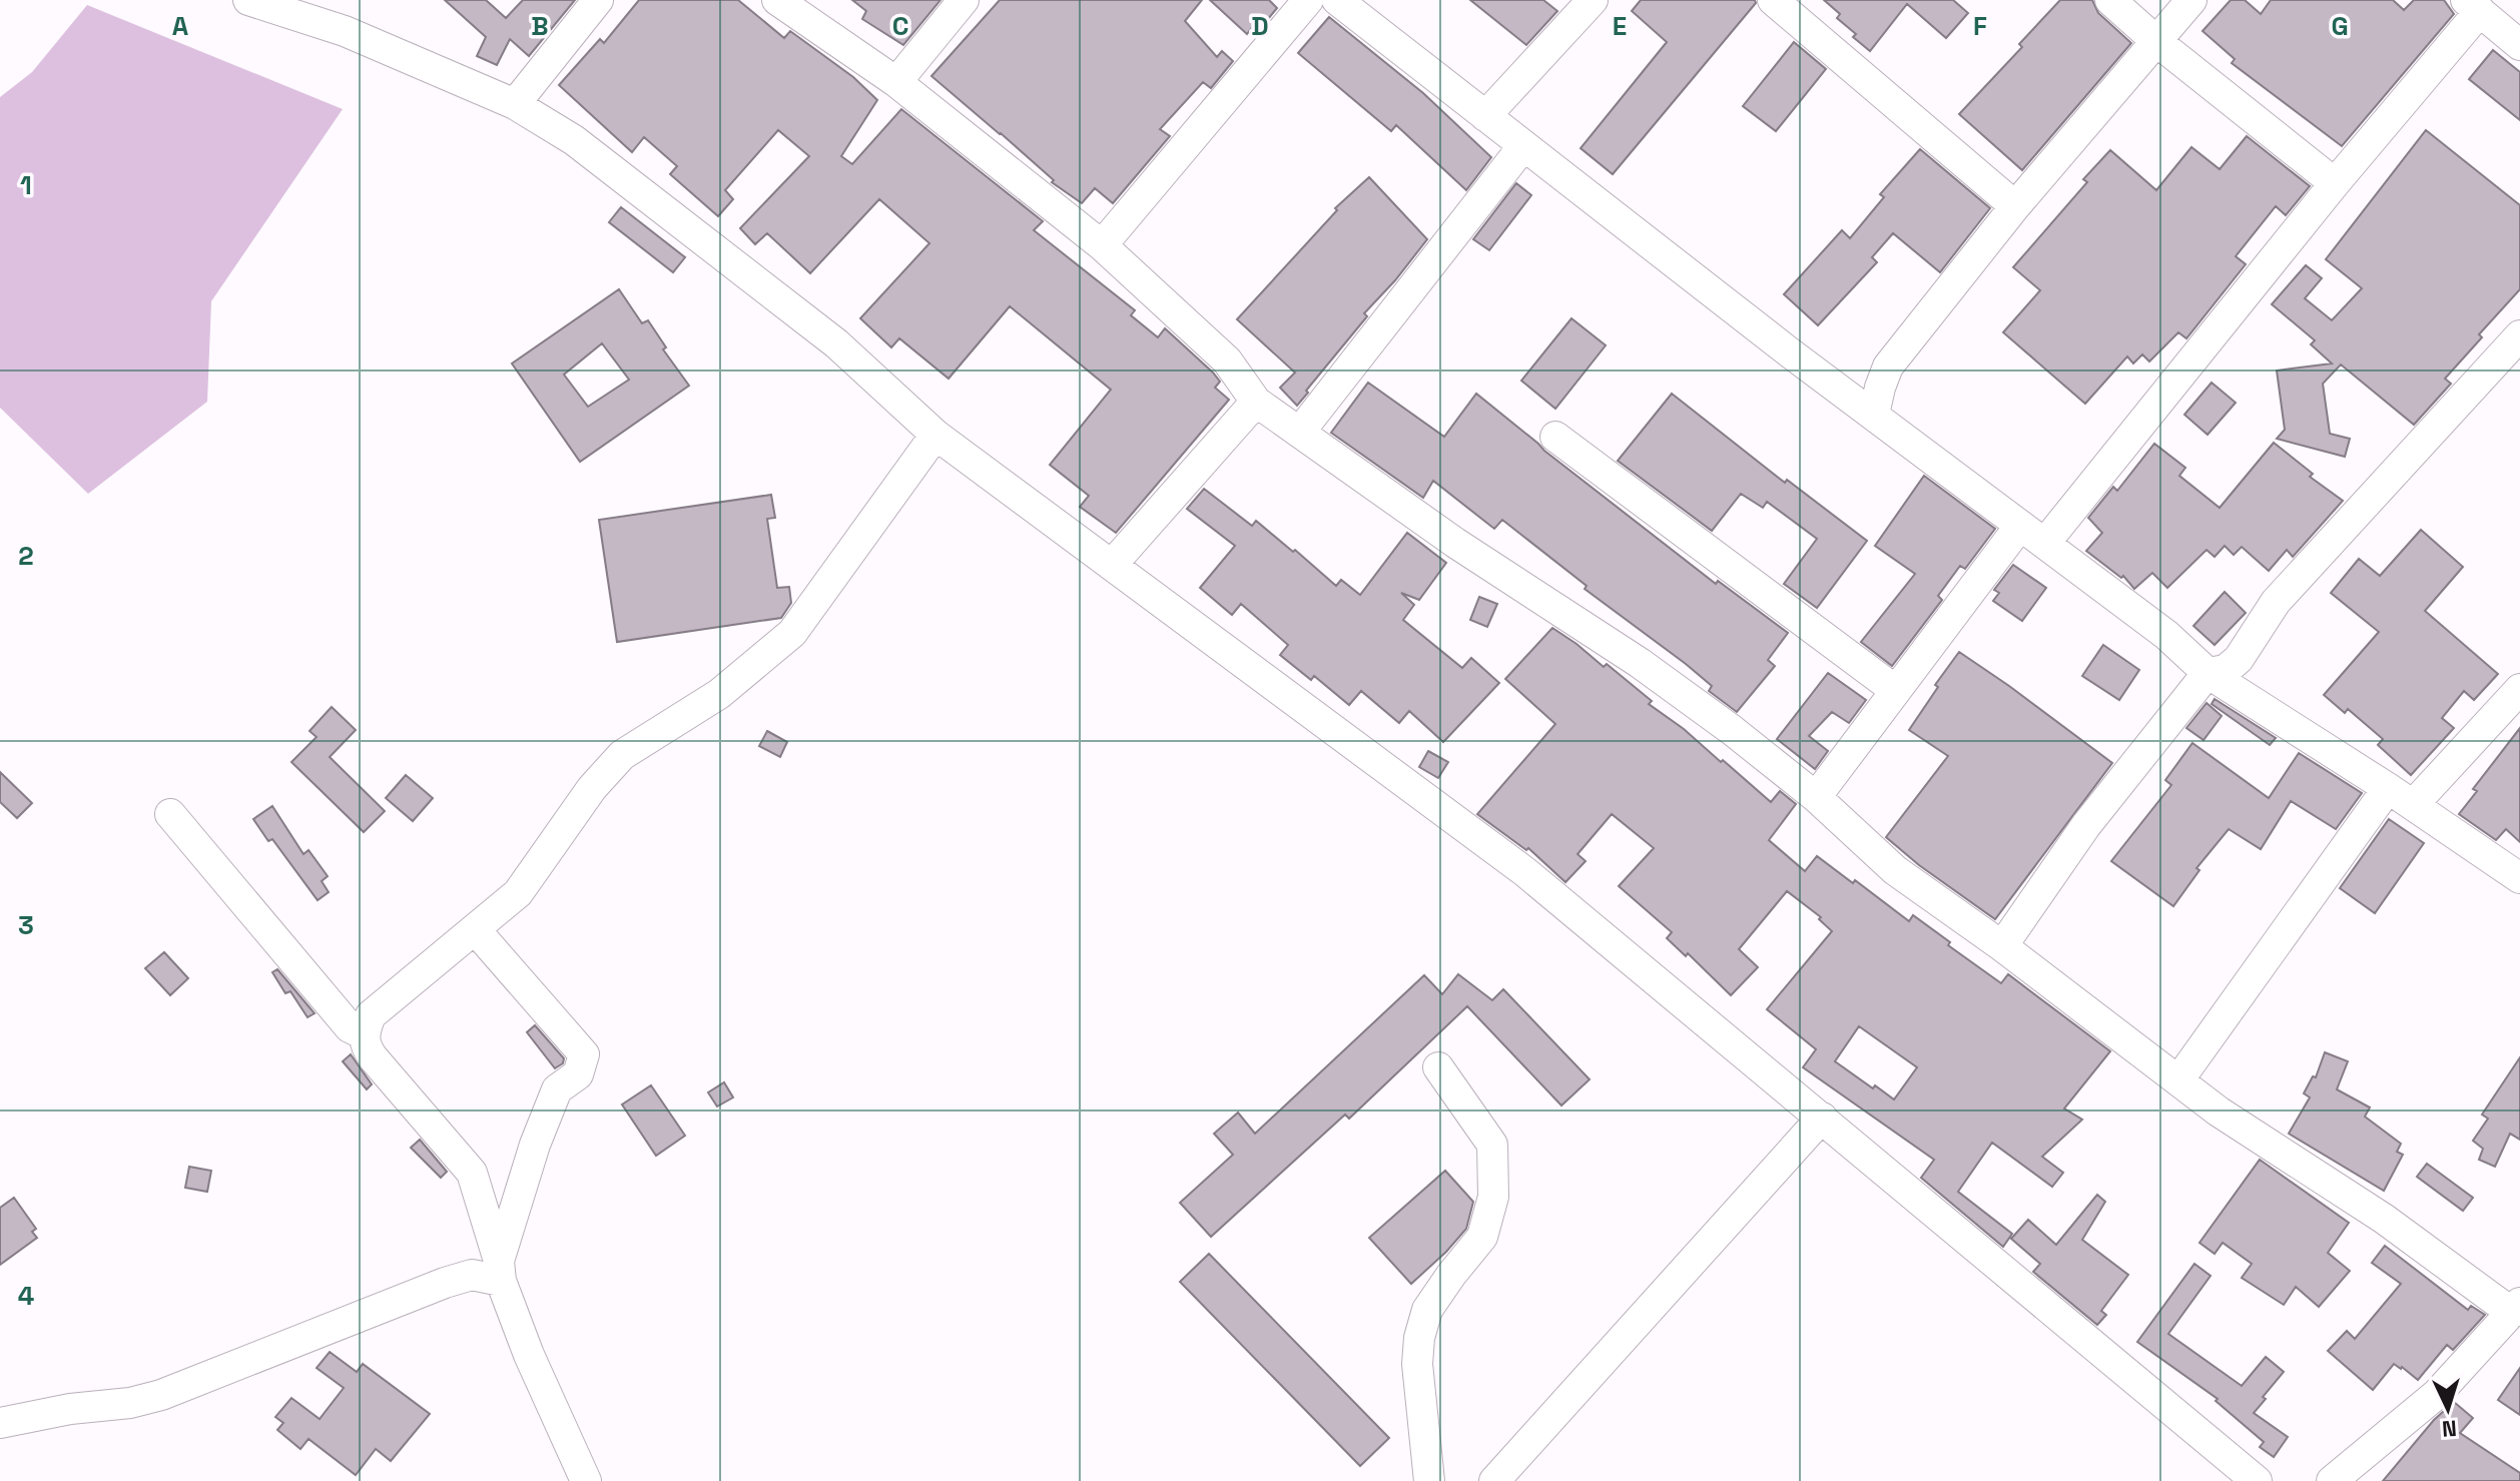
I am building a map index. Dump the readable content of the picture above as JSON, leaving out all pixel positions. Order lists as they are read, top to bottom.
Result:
{
  "north": "bottom",
  "grid": {
    "columns": [
      "A",
      "B",
      "C",
      "D",
      "E",
      "F",
      "G"
    ],
    "rows": [
      "1",
      "2",
      "3",
      "4"
    ]
  }
}
